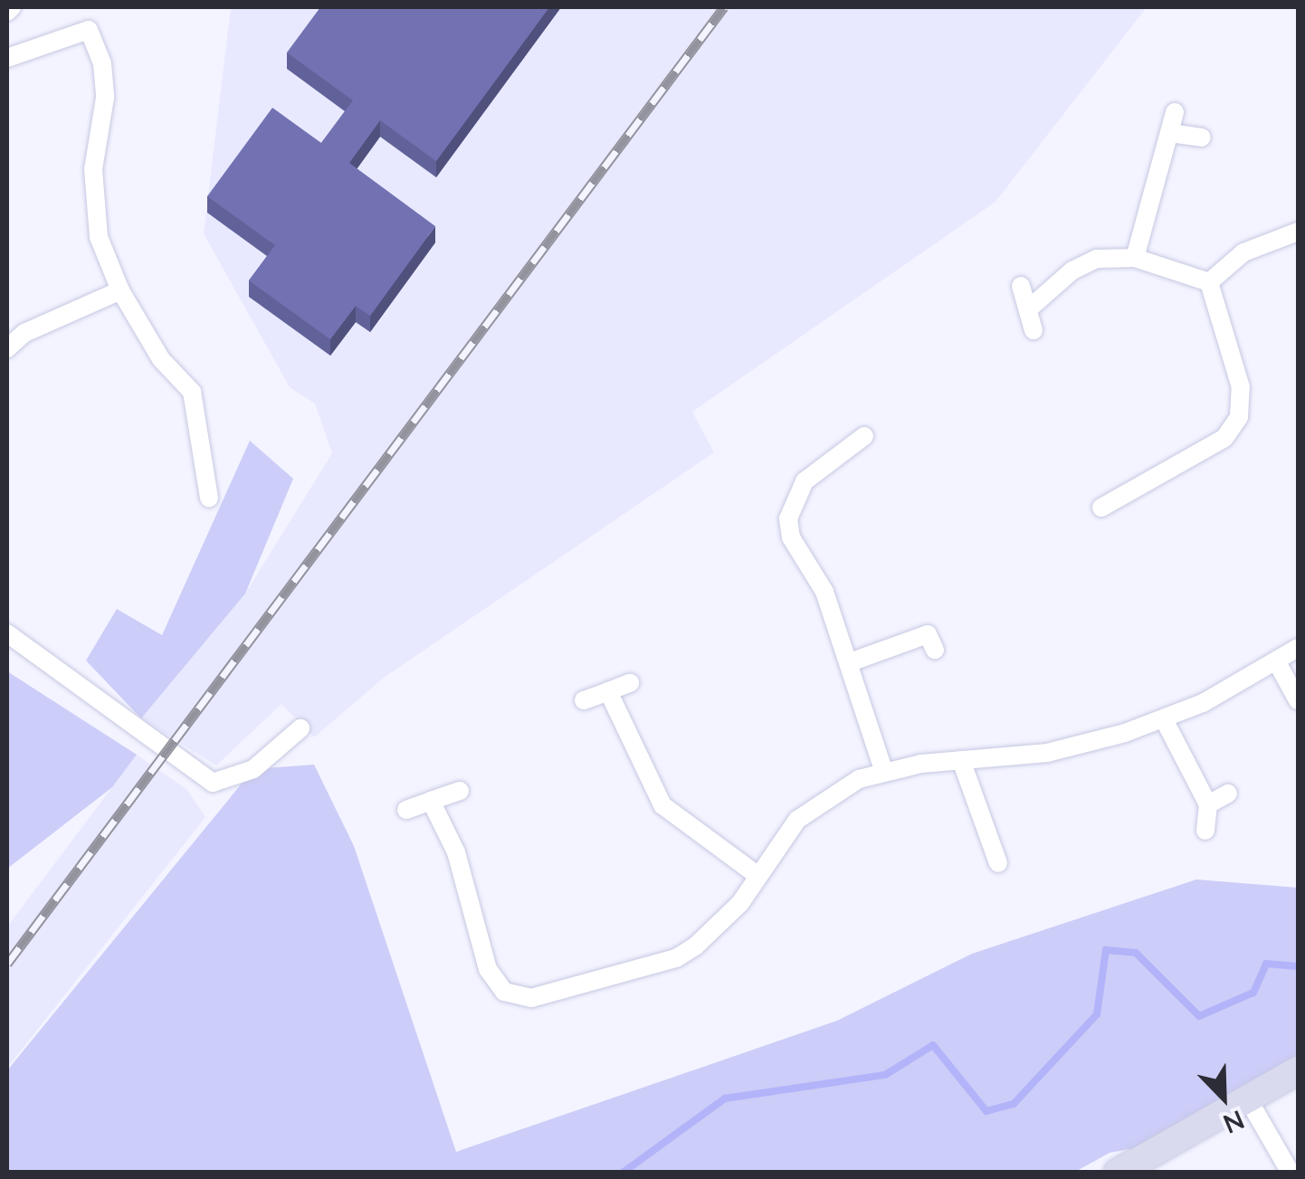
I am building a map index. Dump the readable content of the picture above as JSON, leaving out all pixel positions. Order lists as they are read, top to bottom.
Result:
{
  "north": "bottom right"
}
